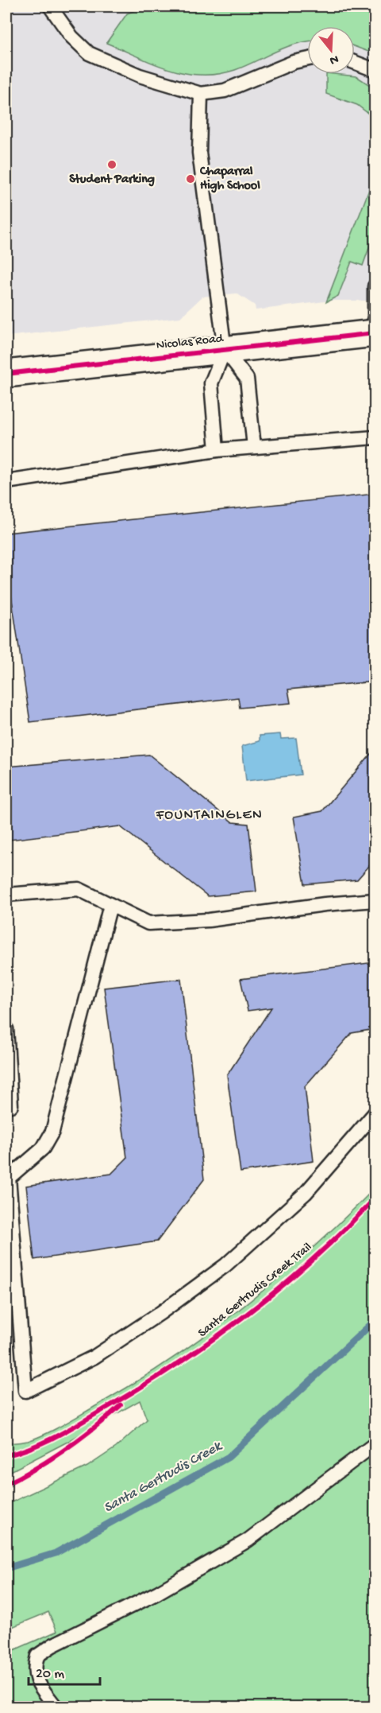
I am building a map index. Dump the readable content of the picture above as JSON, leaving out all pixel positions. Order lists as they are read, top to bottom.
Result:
{
  "streets": {
    "street": ["Nicolas Road"],
    "cycle path": ["Santa Gertrudis Creek Trail"]
  },
  "districts": ["FOUNTAINGLEN"],
  "water": ["Santa Gertrudis Creek"],
  "places": ["Student Parking", "Chaparral High School"],
  "scale_bar": "20 m",
  "north": "bottom"
}
